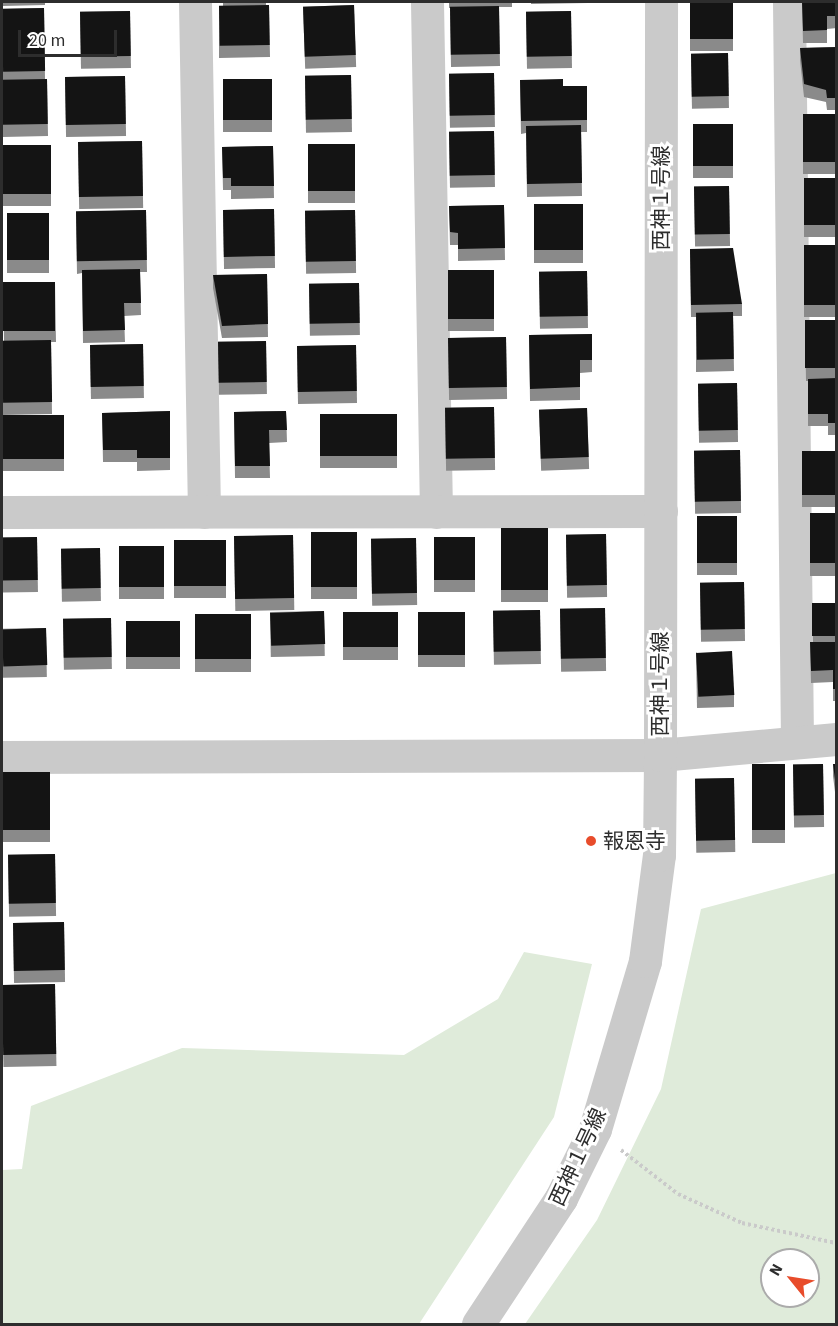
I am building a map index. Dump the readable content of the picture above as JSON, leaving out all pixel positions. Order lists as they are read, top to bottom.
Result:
{
  "streets": {
    "street": ["西神１号線"]
  },
  "places": ["報恩寺"],
  "scale_bar": "20 m",
  "north": "top left"
}
